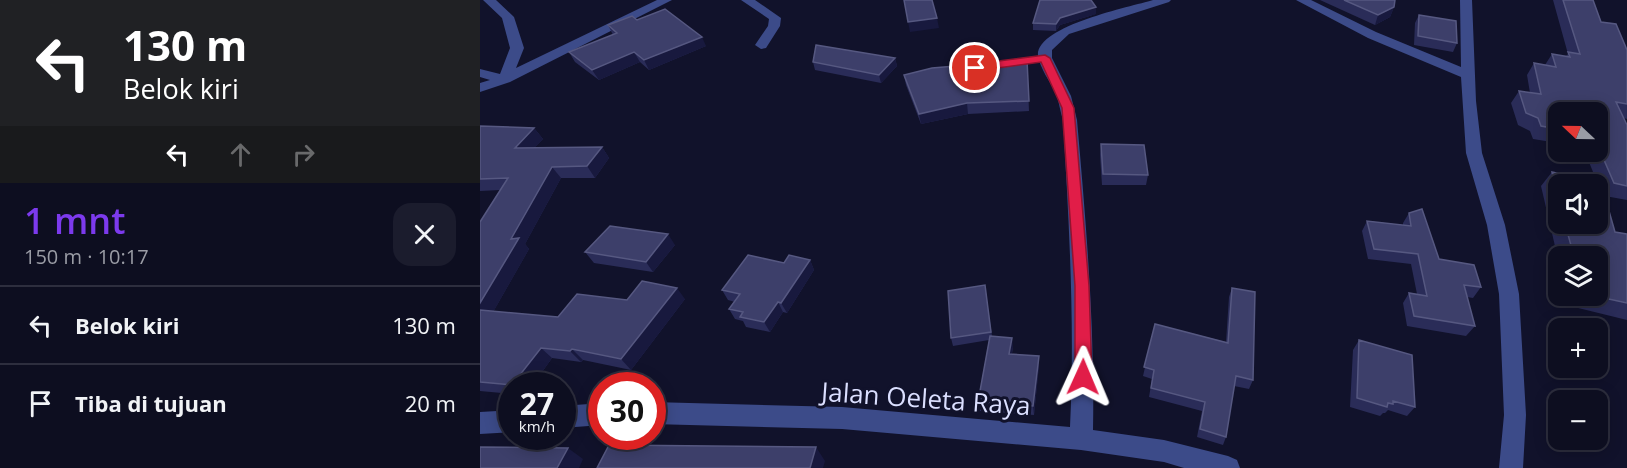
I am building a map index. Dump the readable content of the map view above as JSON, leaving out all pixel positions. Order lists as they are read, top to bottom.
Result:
{
  "streets": {
    "street": ["Jalan Oeleta Raya"]
  },
  "north": "left",
  "page": {
    "turn": ["130 m", "Belok kiri"],
    "map_buttons": ["+", "−"],
    "heading": ["1 mnt", "150 m · 10:17"],
    "list": [
      {
        "name": "Belok kiri",
        "value": "130 m"
      },
      {
        "name": "Tiba di tujuan",
        "value": "20 m"
      }
    ],
    "speed": "27 km/h",
    "limit": "30"
  }
}
